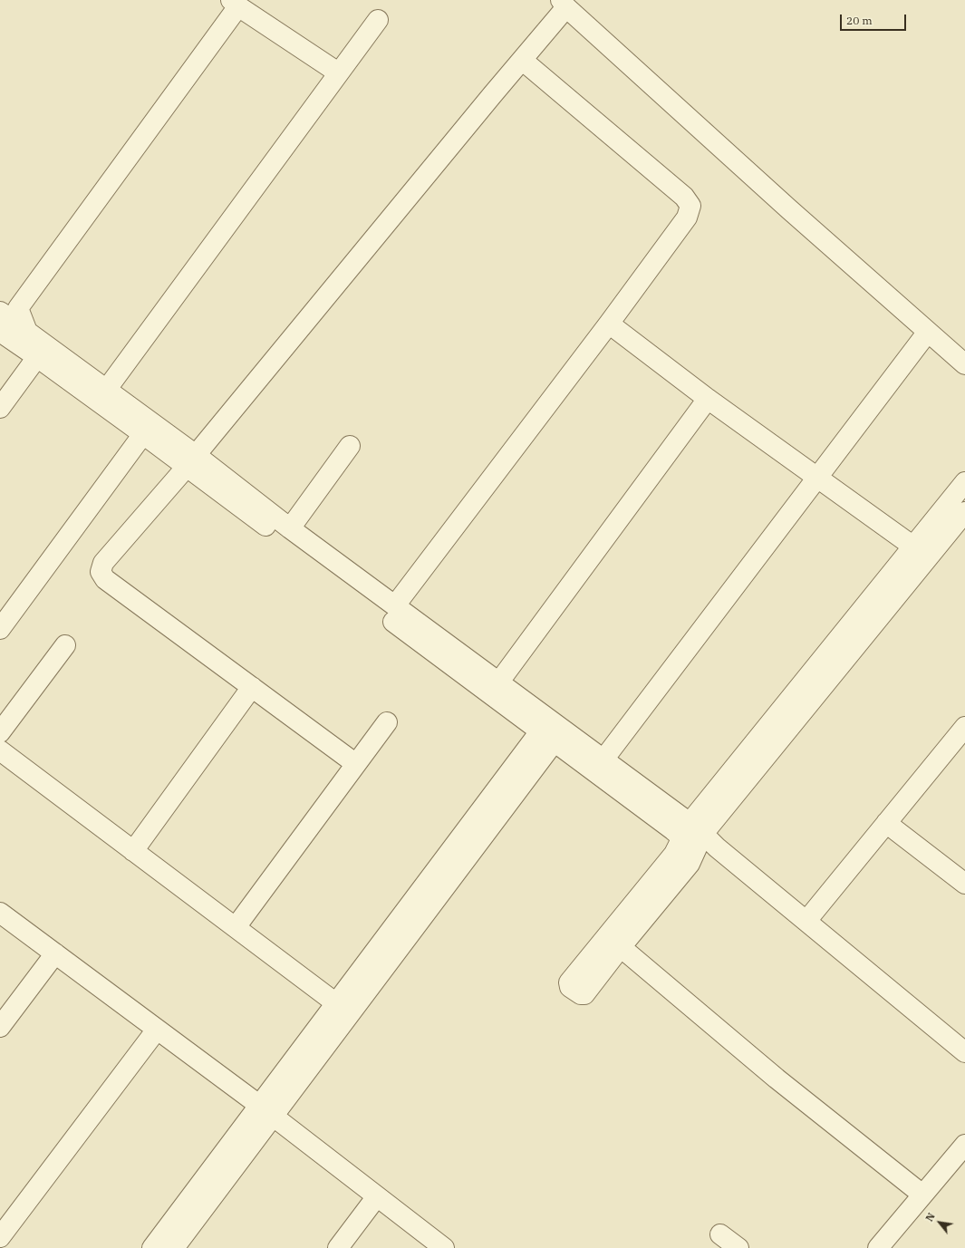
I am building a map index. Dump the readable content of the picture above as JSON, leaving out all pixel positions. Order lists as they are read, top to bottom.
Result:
{
  "scale_bar": "20 m",
  "north": "top left"
}
